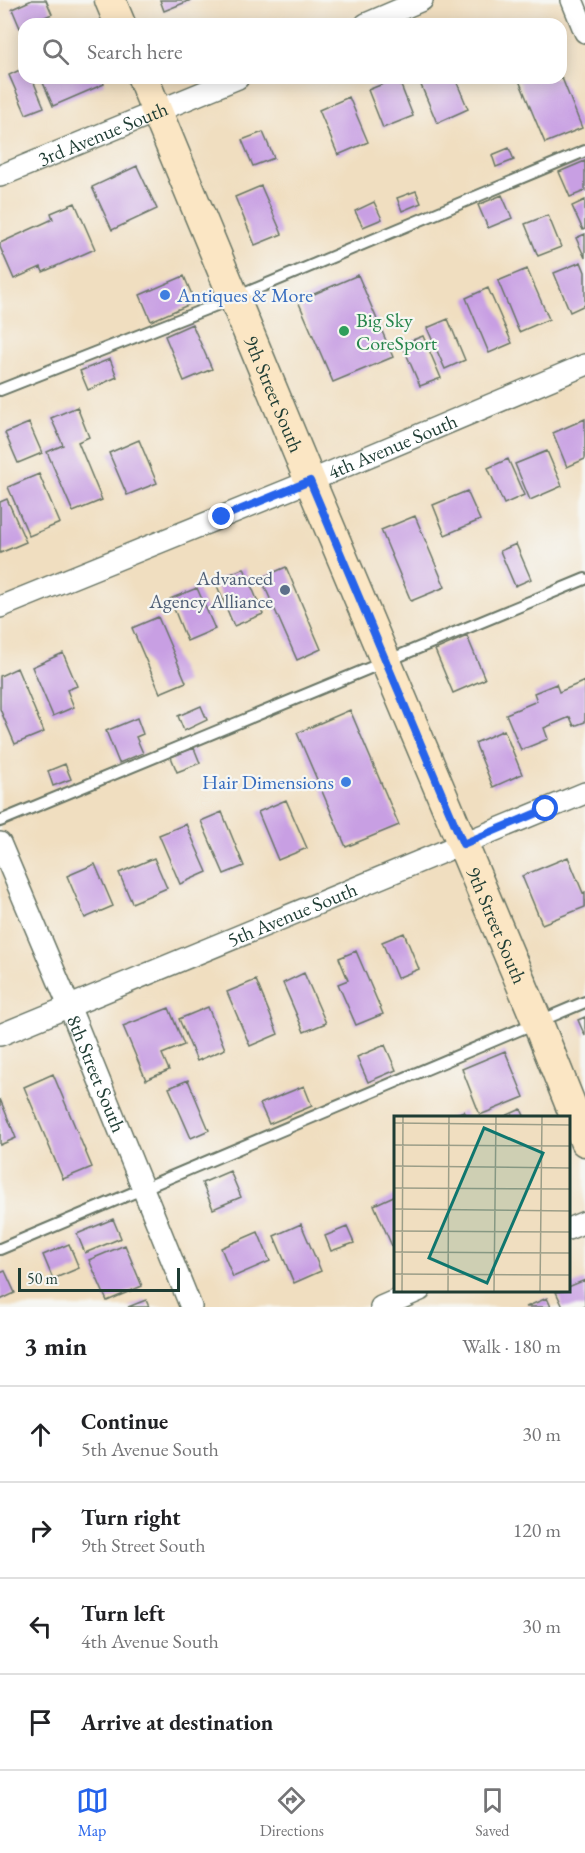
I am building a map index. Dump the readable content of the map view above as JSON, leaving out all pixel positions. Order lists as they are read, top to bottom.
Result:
{
  "streets": {
    "main road": ["9th Street South"],
    "street": [
      "3rd Avenue South",
      "4th Avenue South",
      "5th Avenue South",
      "8th Street South"
    ]
  },
  "crossings": [
    ["3rd Avenue South", "9th Street South"],
    ["9th Street South", "4th Avenue South"],
    ["9th Street South", "5th Avenue South"],
    ["5th Avenue South", "8th Street South"]
  ],
  "places": [
    "Antiques & More",
    "Big Sky CoreSport",
    "Advanced Agency Alliance",
    "Hair Dimensions"
  ],
  "scale_bar": "50 m",
  "page": {
    "search": "Search here",
    "scale": "50 m",
    "heading": ["3 min", "Walk · 180 m"],
    "list": [
      ["Continue", "5th Avenue South", "30 m"],
      ["Turn right", "9th Street South", "120 m"],
      ["Turn left", "4th Avenue South", "30 m"],
      "Arrive at destination"
    ],
    "nav": ["Map", "Directions", "Saved"]
  }
}
